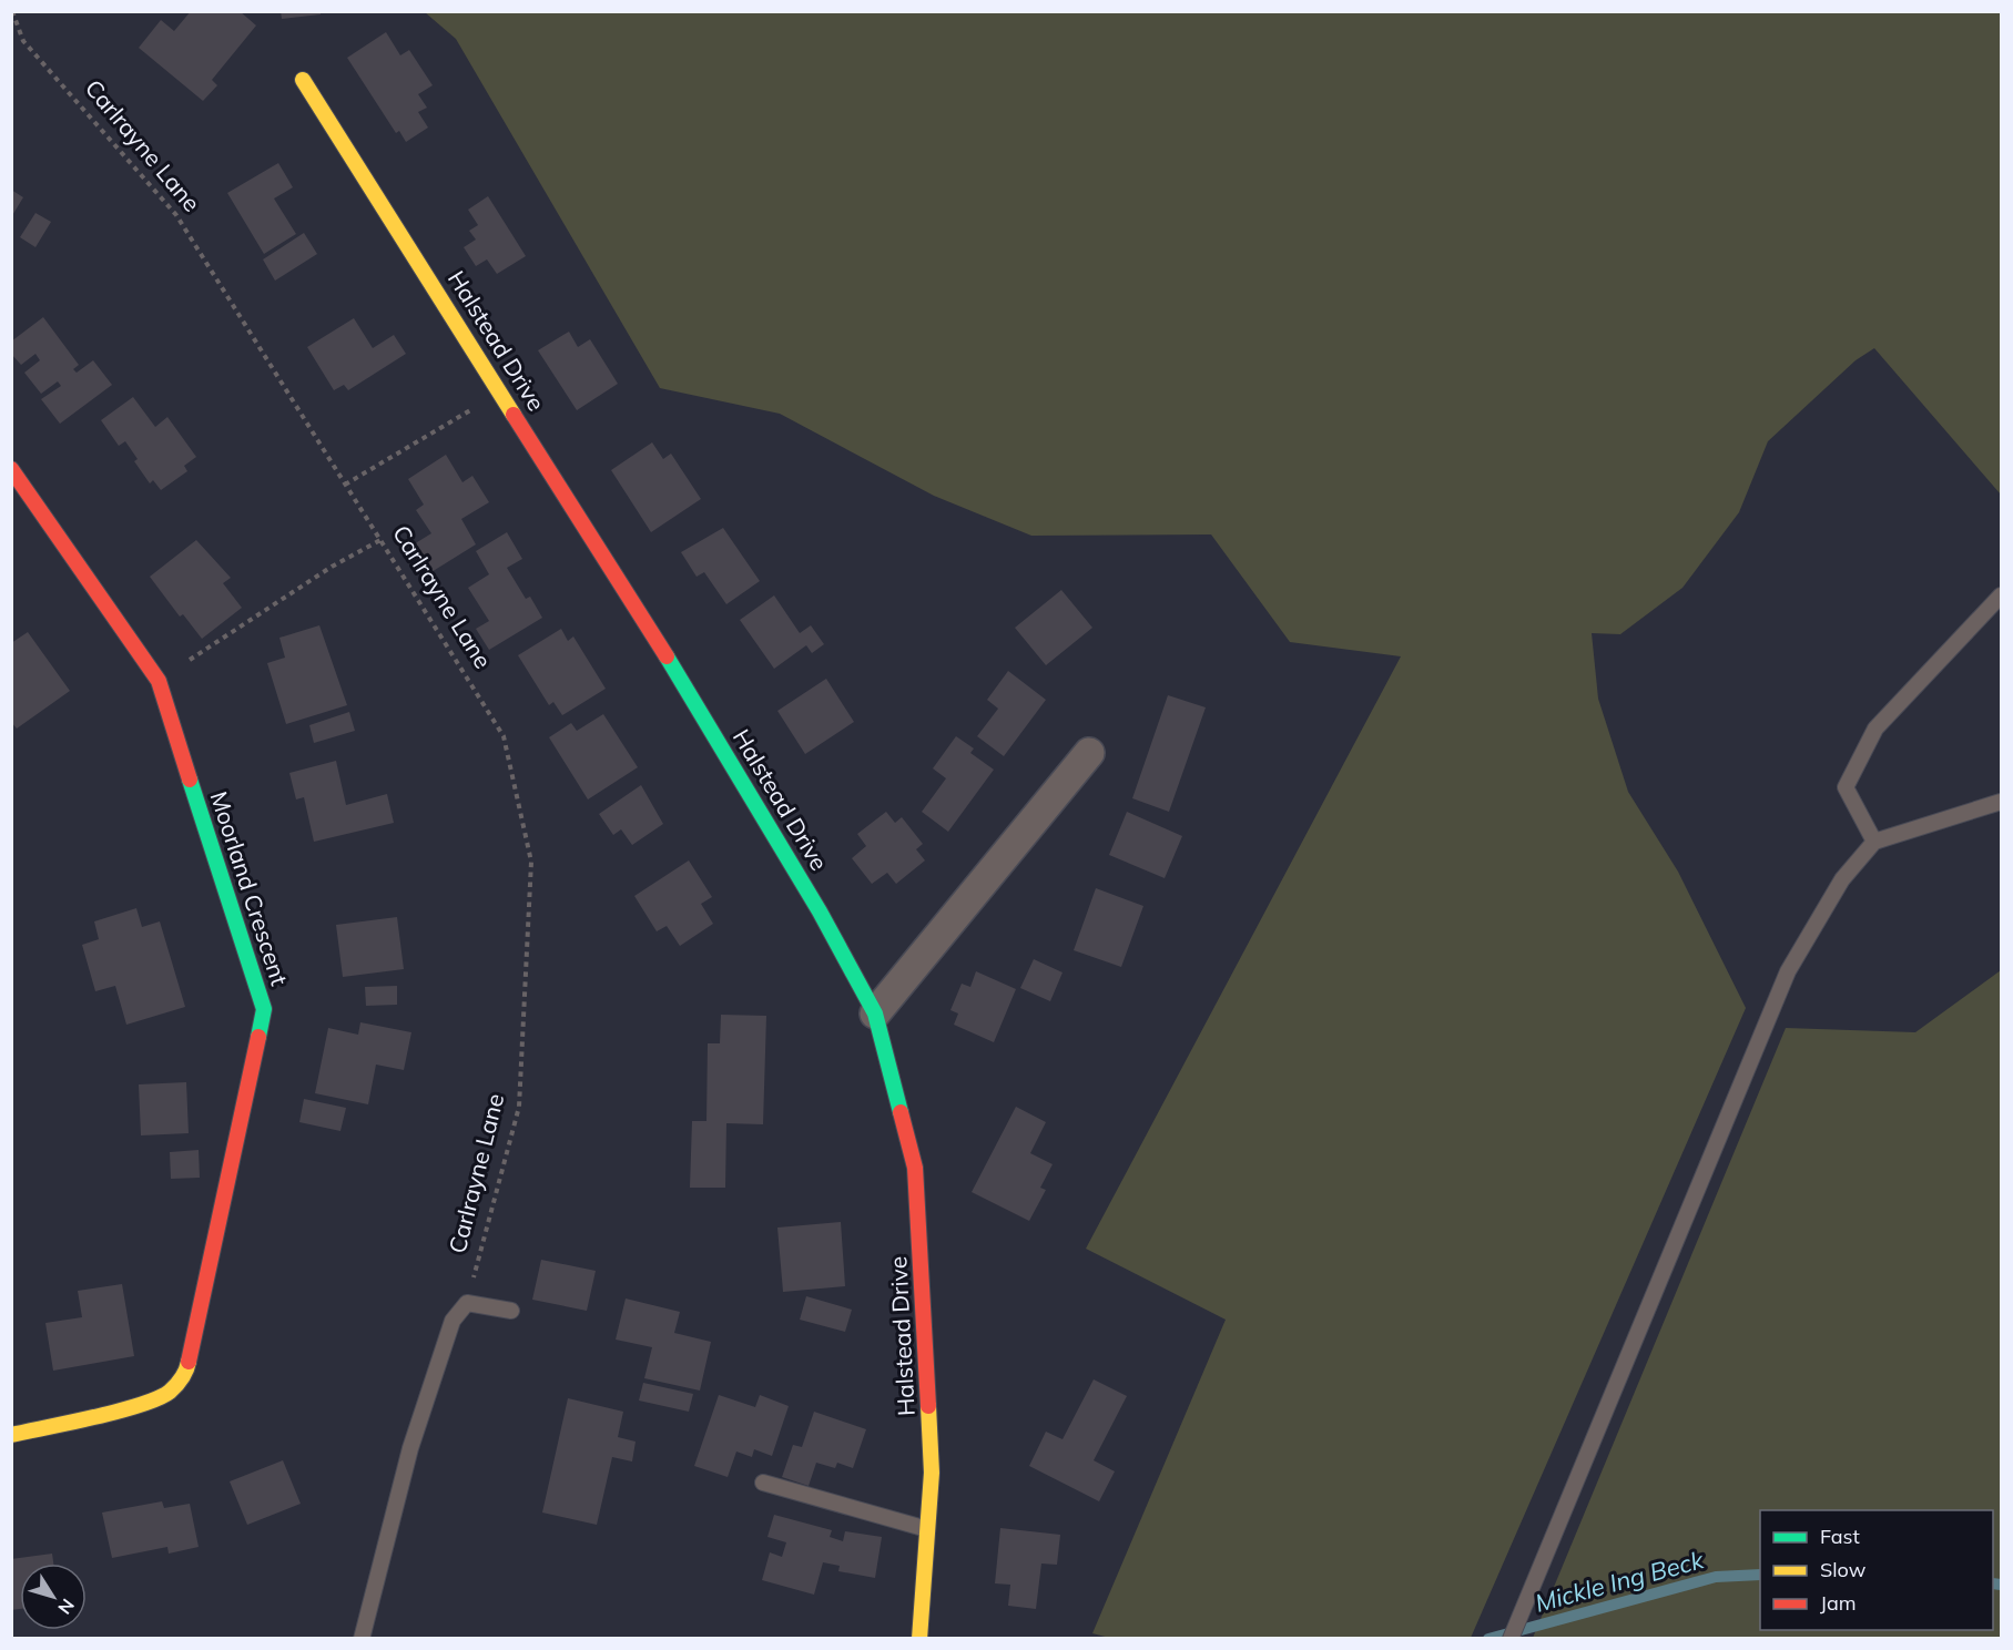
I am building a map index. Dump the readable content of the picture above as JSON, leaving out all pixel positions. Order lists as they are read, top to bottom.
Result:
{
  "streets": {
    "street": ["Halstead Drive", "Moorland Crescent"],
    "path": ["Carlrayne Lane"]
  },
  "water": ["Mickle Ing Beck"],
  "legend": ["Fast", "Slow", "Jam"],
  "north": "bottom right"
}
